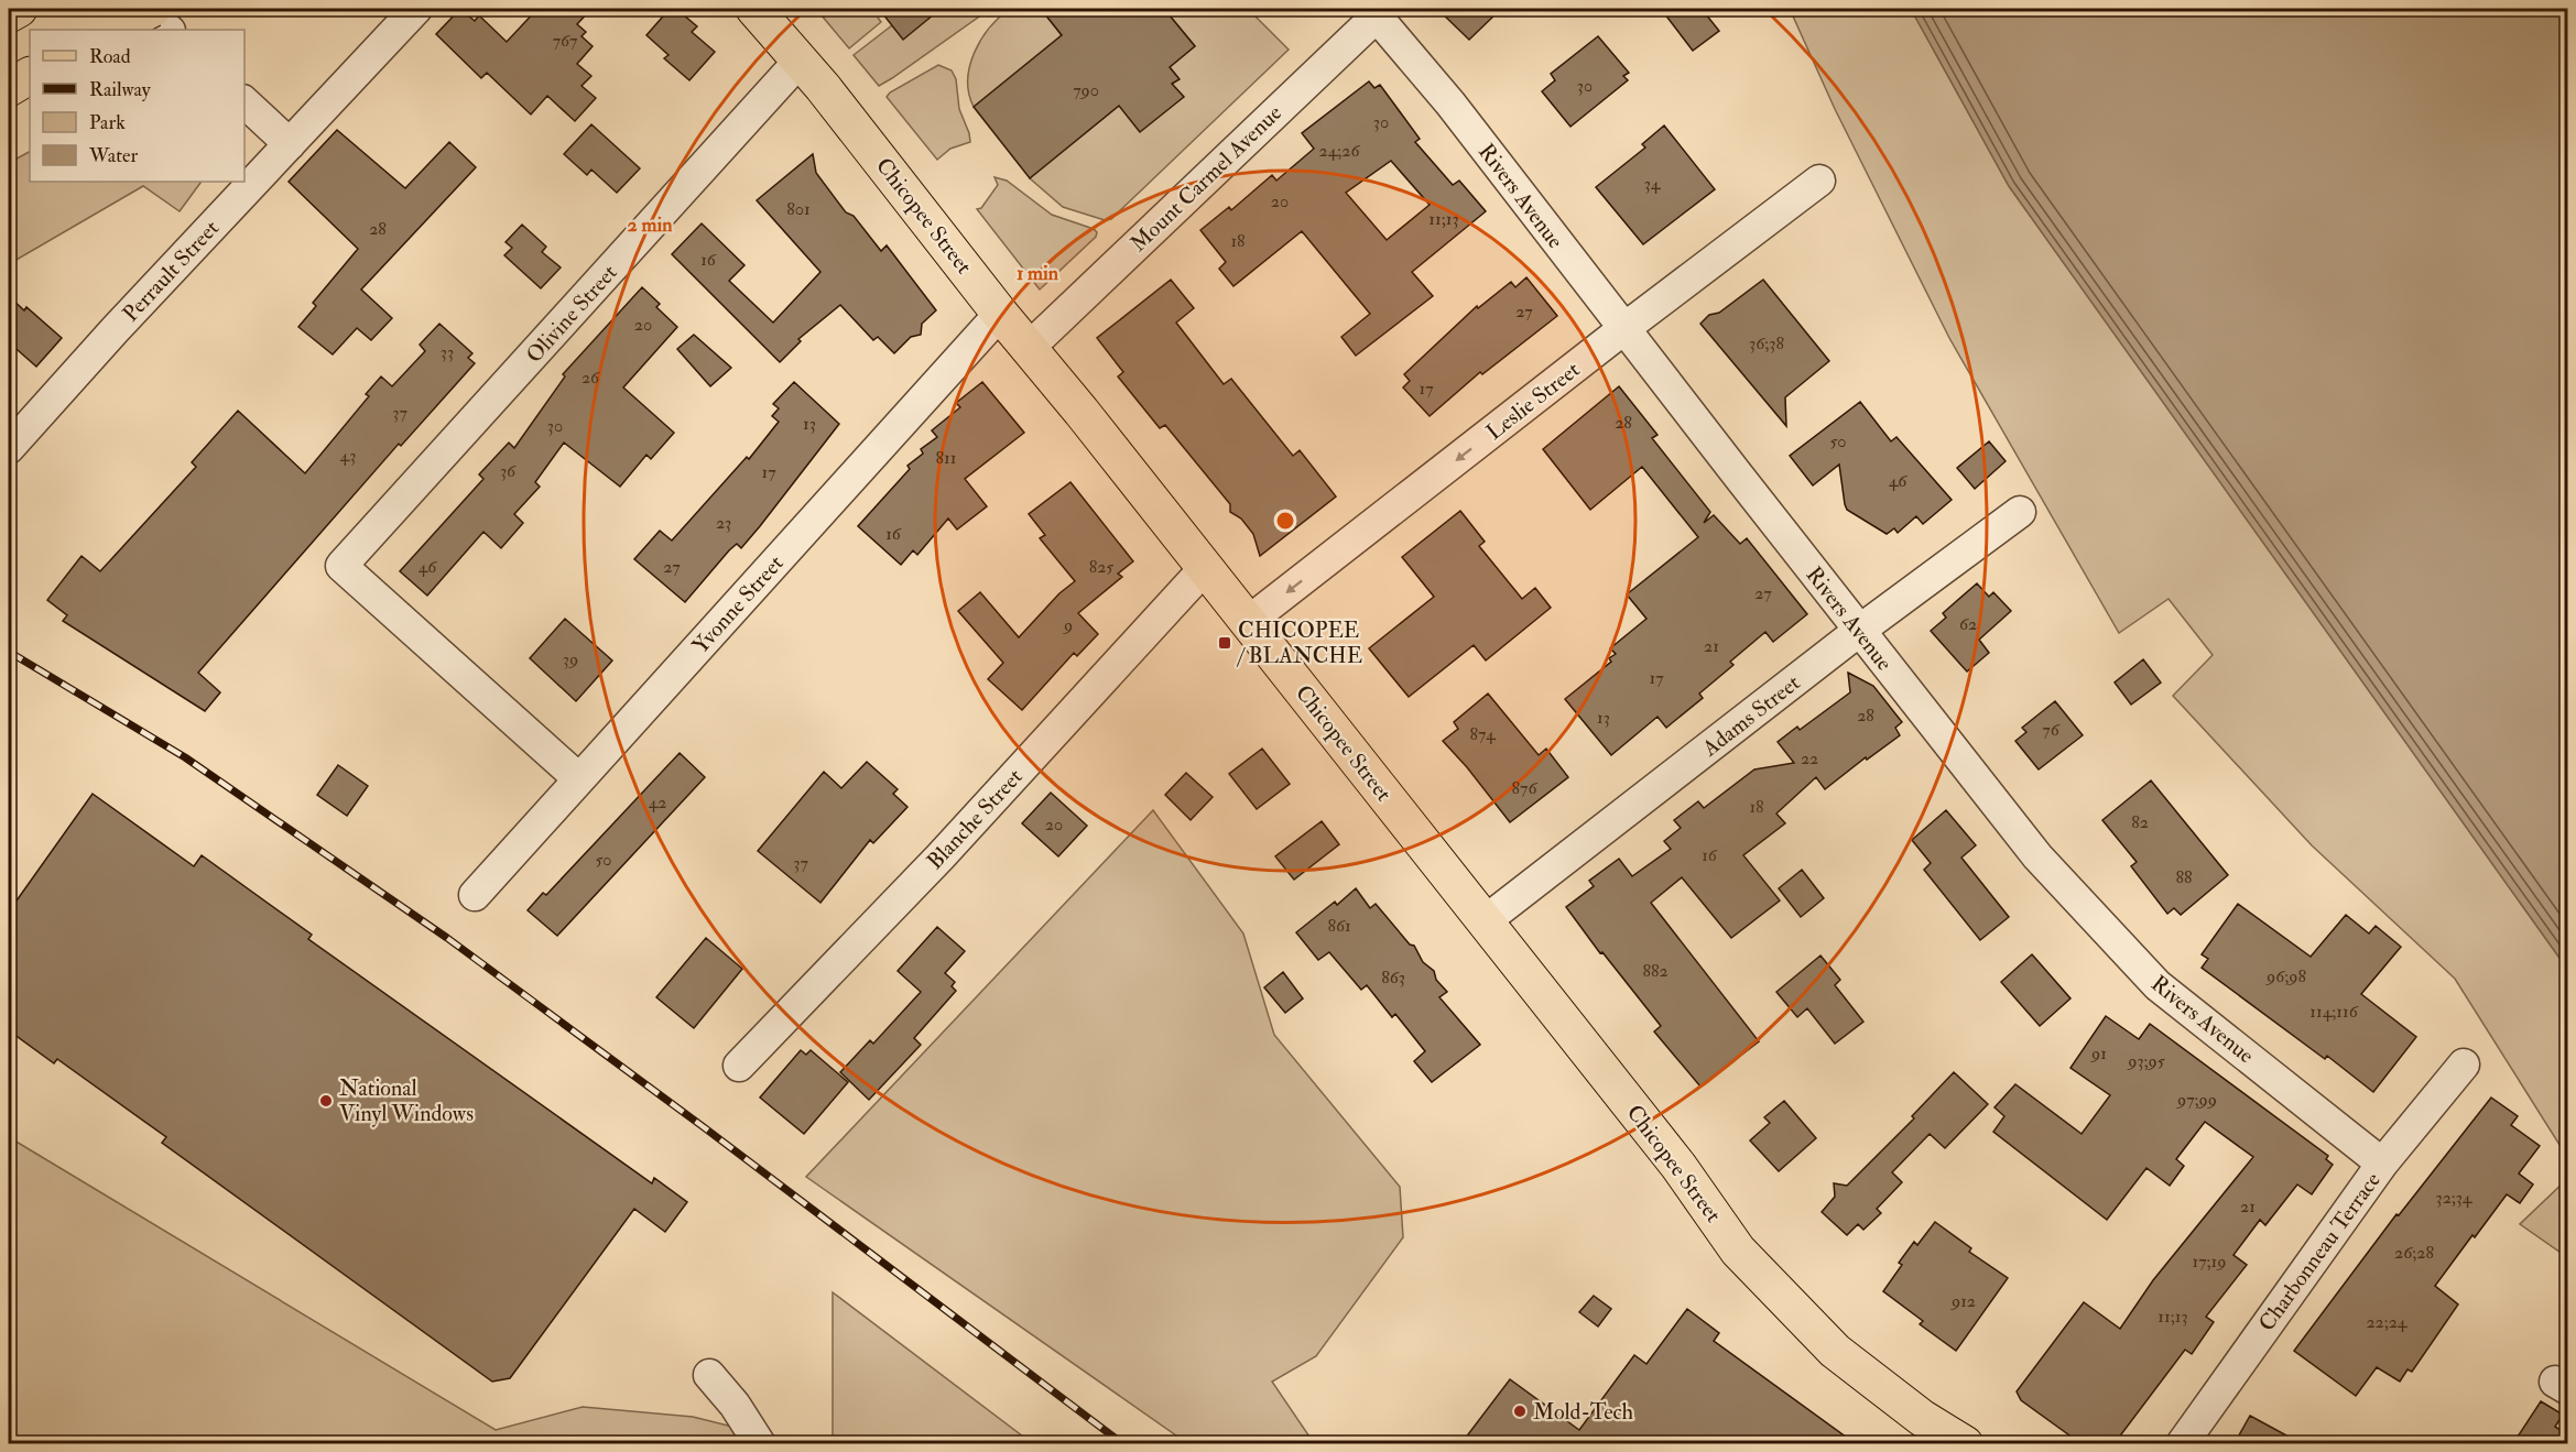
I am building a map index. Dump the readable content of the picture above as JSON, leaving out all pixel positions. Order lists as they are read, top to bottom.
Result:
{
  "streets": {
    "main road": ["Chicopee Street"],
    "street": [
      "Mount Carmel Avenue",
      "Rivers Avenue",
      "Perrault Street",
      "Olivine Street",
      "Leslie Street",
      "Yvonne Street",
      "Adams Street",
      "Blanche Street",
      "Charbonneau Terrace"
    ]
  },
  "crossings": [
    ["Mount Carmel Avenue", "Rivers Avenue"],
    ["Mount Carmel Avenue", "Chicopee Street"],
    ["Rivers Avenue", "Leslie Street"],
    ["Rivers Avenue", "Adams Street"],
    ["Rivers Avenue", "Charbonneau Terrace"],
    ["Chicopee Street", "Olivine Street"],
    ["Chicopee Street", "Leslie Street"],
    ["Chicopee Street", "Yvonne Street"],
    ["Chicopee Street", "Adams Street"],
    ["Chicopee Street", "Blanche Street"],
    ["Olivine Street", "Yvonne Street"]
  ],
  "one_way": ["Leslie Street"],
  "places": {
    "transit": ["CHICOPEE / BLANCHE"],
    "other": ["National Vinyl Windows", "Mold-Tech"]
  },
  "house_numbers": [
    "767",
    "30",
    "790",
    "30",
    "24;26",
    "34",
    "20",
    "801",
    "11;13",
    "28",
    "18",
    "16",
    "27",
    "20",
    "36;38",
    "33",
    "26",
    "17",
    "37",
    "28",
    "13",
    "30",
    "50",
    "43",
    "811",
    "36",
    "17",
    "46",
    "23",
    "16",
    "46",
    "27",
    "825",
    "27",
    "62",
    "9",
    "21",
    "39",
    "17",
    "28",
    "13",
    "76",
    "874",
    "22",
    "876",
    "42",
    "18",
    "82",
    "20",
    "16",
    "50",
    "37",
    "88",
    "861",
    "882",
    "96;98",
    "863",
    "114;116",
    "91",
    "93;95",
    "97;99",
    "32;34",
    "21",
    "26;28",
    "17;19",
    "912",
    "11;13",
    "22;24"
  ],
  "legend": [
    "Road",
    "Railway",
    "Park",
    "Water"
  ],
  "rings": ["2 min", "1 min"]
}
